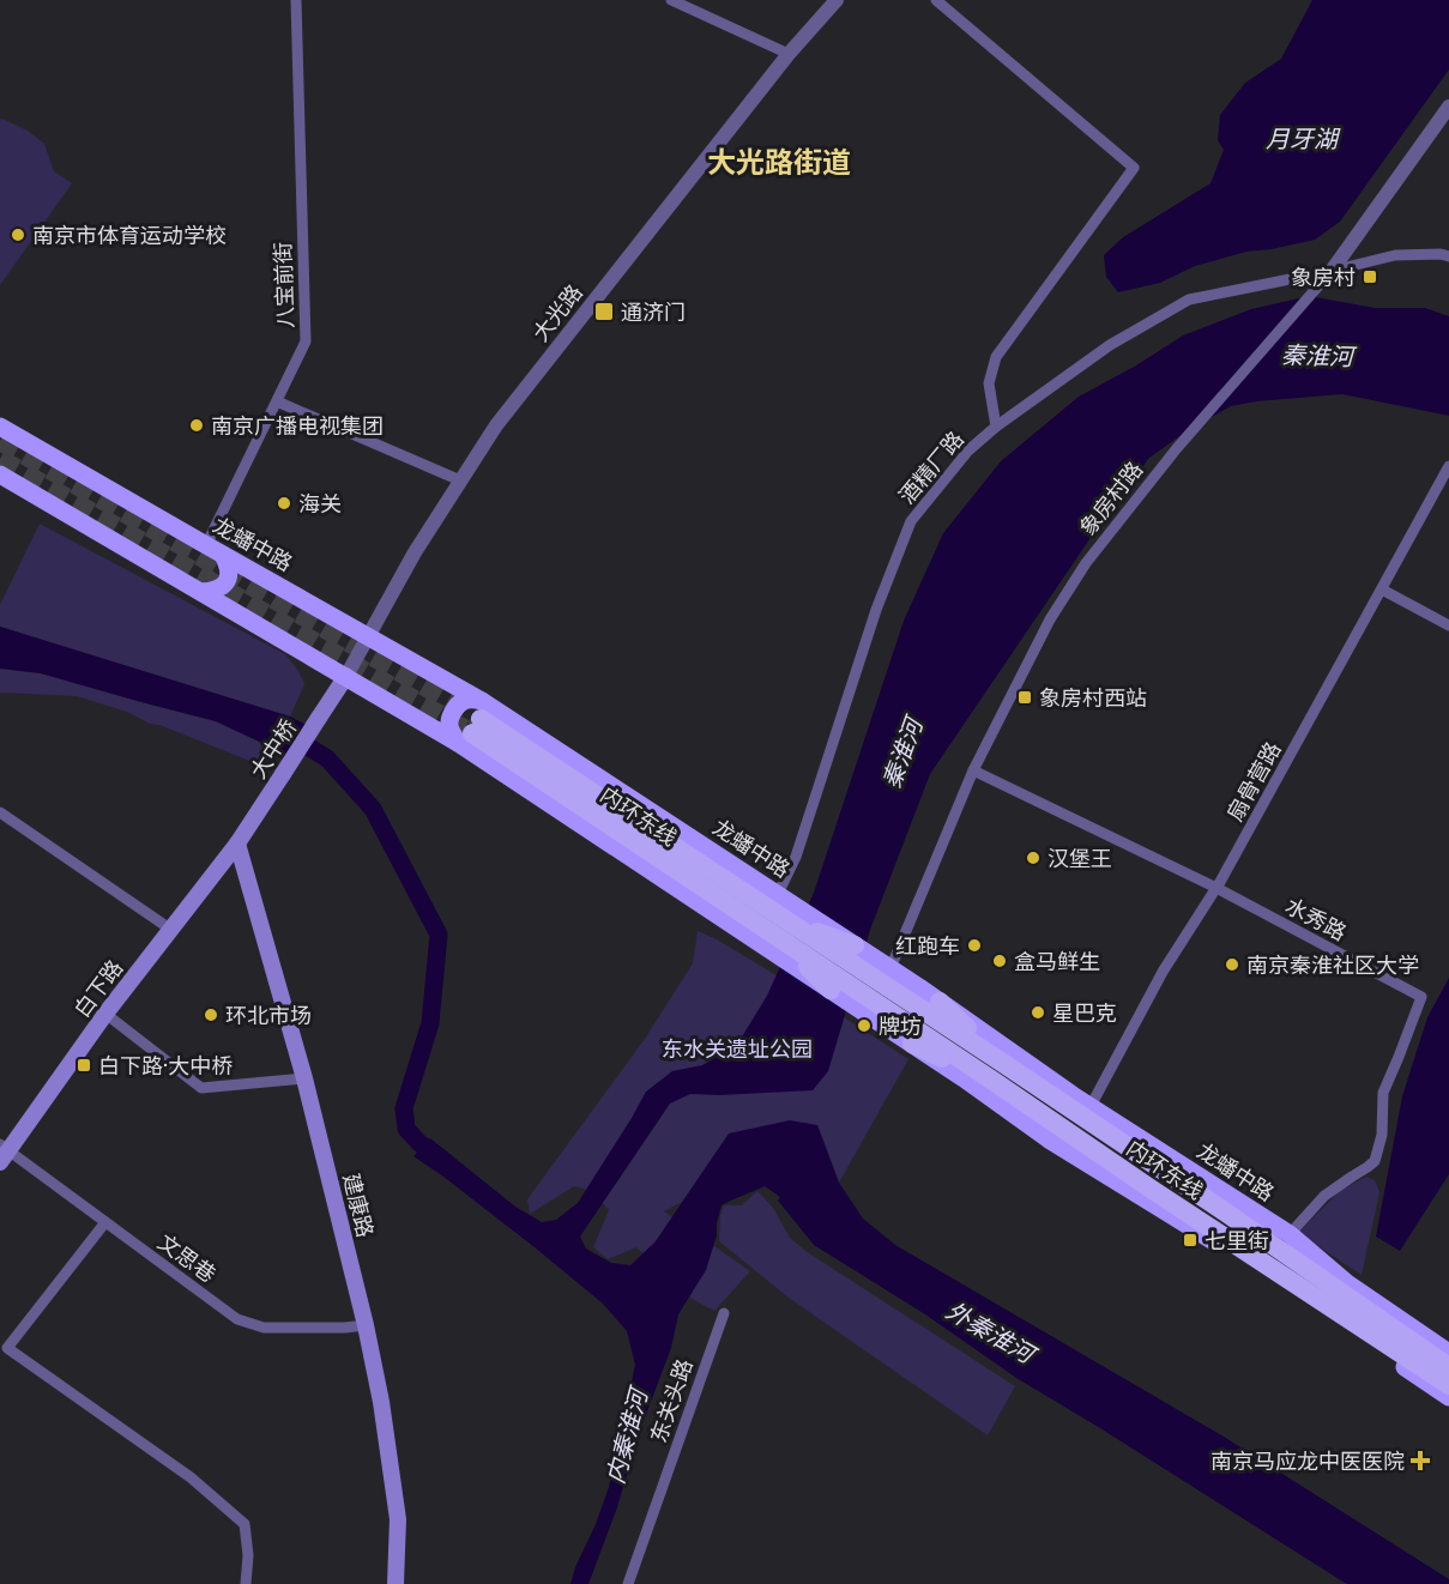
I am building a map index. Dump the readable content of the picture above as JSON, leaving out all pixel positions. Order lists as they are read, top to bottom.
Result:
{
  "streets": {
    "highway": ["内环东线"],
    "main road": [
      "龙蟠中路",
      "大中桥",
      "白下路",
      "建康路"
    ],
    "street": [
      "八宝前街",
      "大光路",
      "酒精厂路",
      "象房村路",
      "扇骨营路",
      "水秀路",
      "文思巷",
      "东关头路"
    ]
  },
  "crossings": [
    ["八宝前街", "龙蟠中路"],
    ["大光路", "龙蟠中路"],
    ["大光路", "大中桥"],
    ["酒精厂路", "象房村路"],
    ["酒精厂路", "龙蟠中路"],
    ["象房村路", "龙蟠中路"],
    ["象房村路", "水秀路"],
    ["龙蟠中路", "大中桥"],
    ["龙蟠中路", "扇骨营路"],
    ["龙蟠中路", "内环东线"],
    ["龙蟠中路", "水秀路"],
    ["大中桥", "白下路"],
    ["大中桥", "建康路"],
    ["扇骨营路", "水秀路"],
    ["白下路", "建康路"],
    ["白下路", "文思巷"],
    ["建康路", "文思巷"]
  ],
  "districts": ["大光路街道"],
  "water": [
    "月牙湖",
    "秦淮河",
    "外秦淮河",
    "内秦淮河"
  ],
  "parks": ["东水关遗址公园"],
  "places": {
    "other": [
      "南京市体育运动学校",
      "南京广播电视集团",
      "海关",
      "汉堡王",
      "红跑车",
      "盒马鲜生",
      "南京秦淮社区大学",
      "星巴克",
      "环北市场",
      "牌坊"
    ],
    "transit": [
      "象房村",
      "通济门",
      "象房村西站",
      "白下路·大中桥",
      "七里街"
    ],
    "health": ["南京马应龙中医医院"]
  }
}
